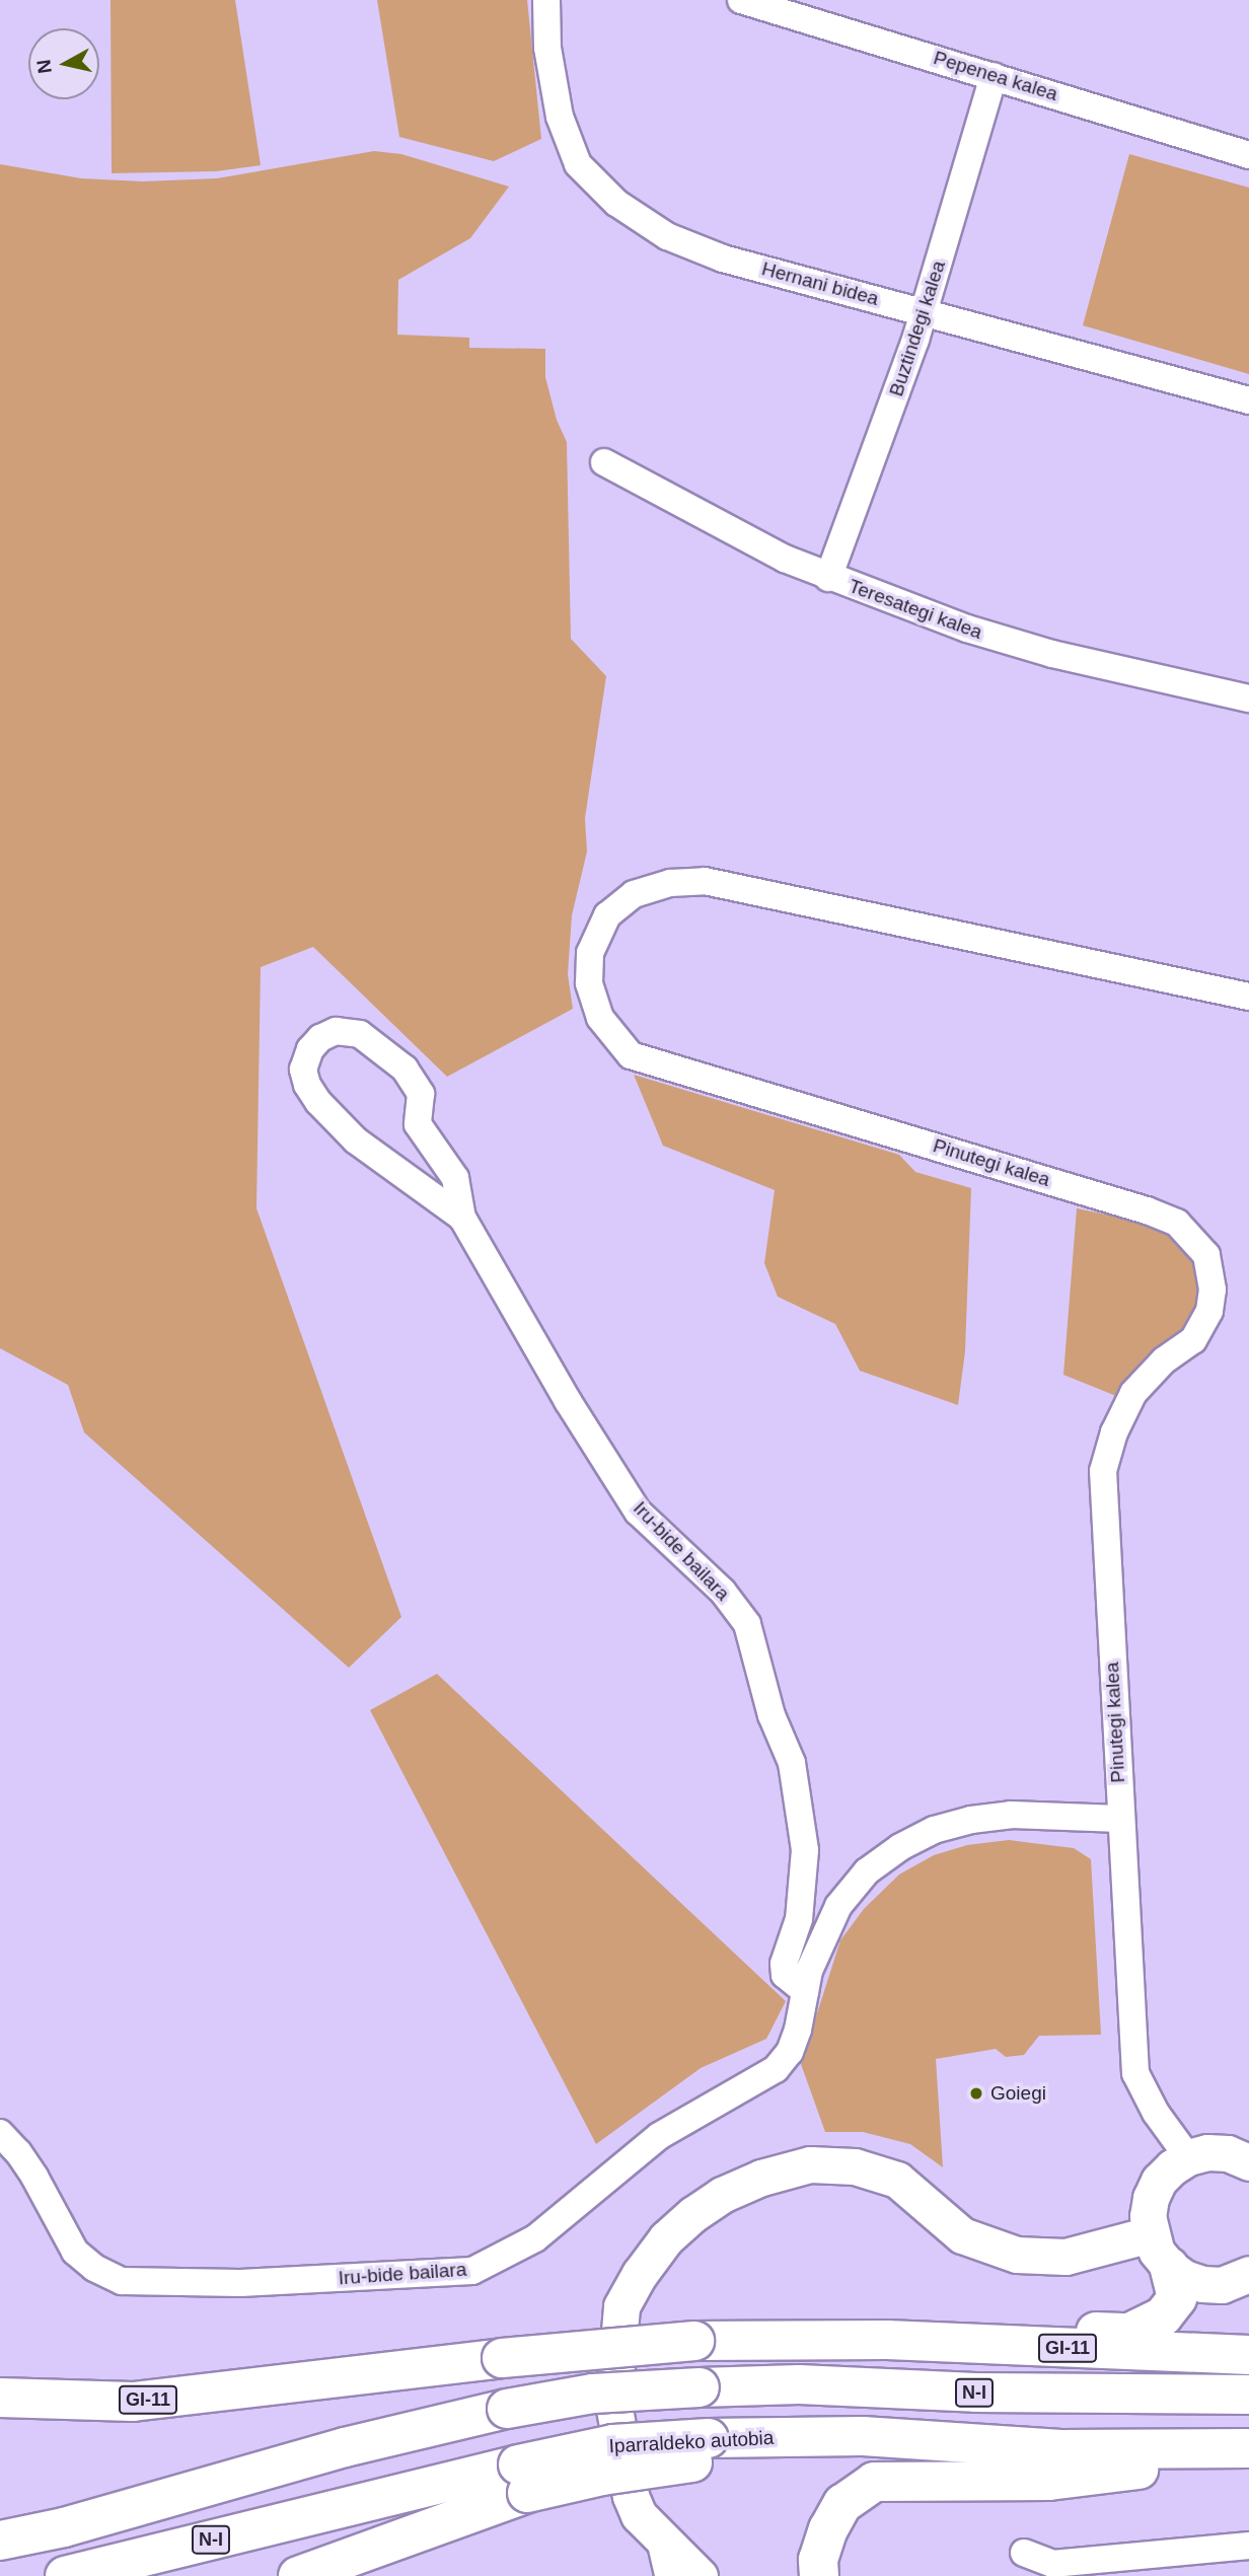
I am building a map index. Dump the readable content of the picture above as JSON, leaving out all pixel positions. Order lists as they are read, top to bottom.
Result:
{
  "streets": {
    "highway": ["GI-11", "N-I", "Iparraldeko autobia"],
    "street": [
      "Pepenea kalea",
      "Hernani bidea",
      "Buztindegi kalea",
      "Teresategi kalea",
      "Pinutegi kalea",
      "Iru-bide bailara"
    ]
  },
  "crossings": [
    ["Pepenea kalea", "Buztindegi kalea"],
    ["Hernani bidea", "Buztindegi kalea"],
    ["Buztindegi kalea", "Teresategi kalea"],
    ["Pinutegi kalea", "Iru-bide bailara"]
  ],
  "places": ["Goiegi"],
  "north": "left"
}
